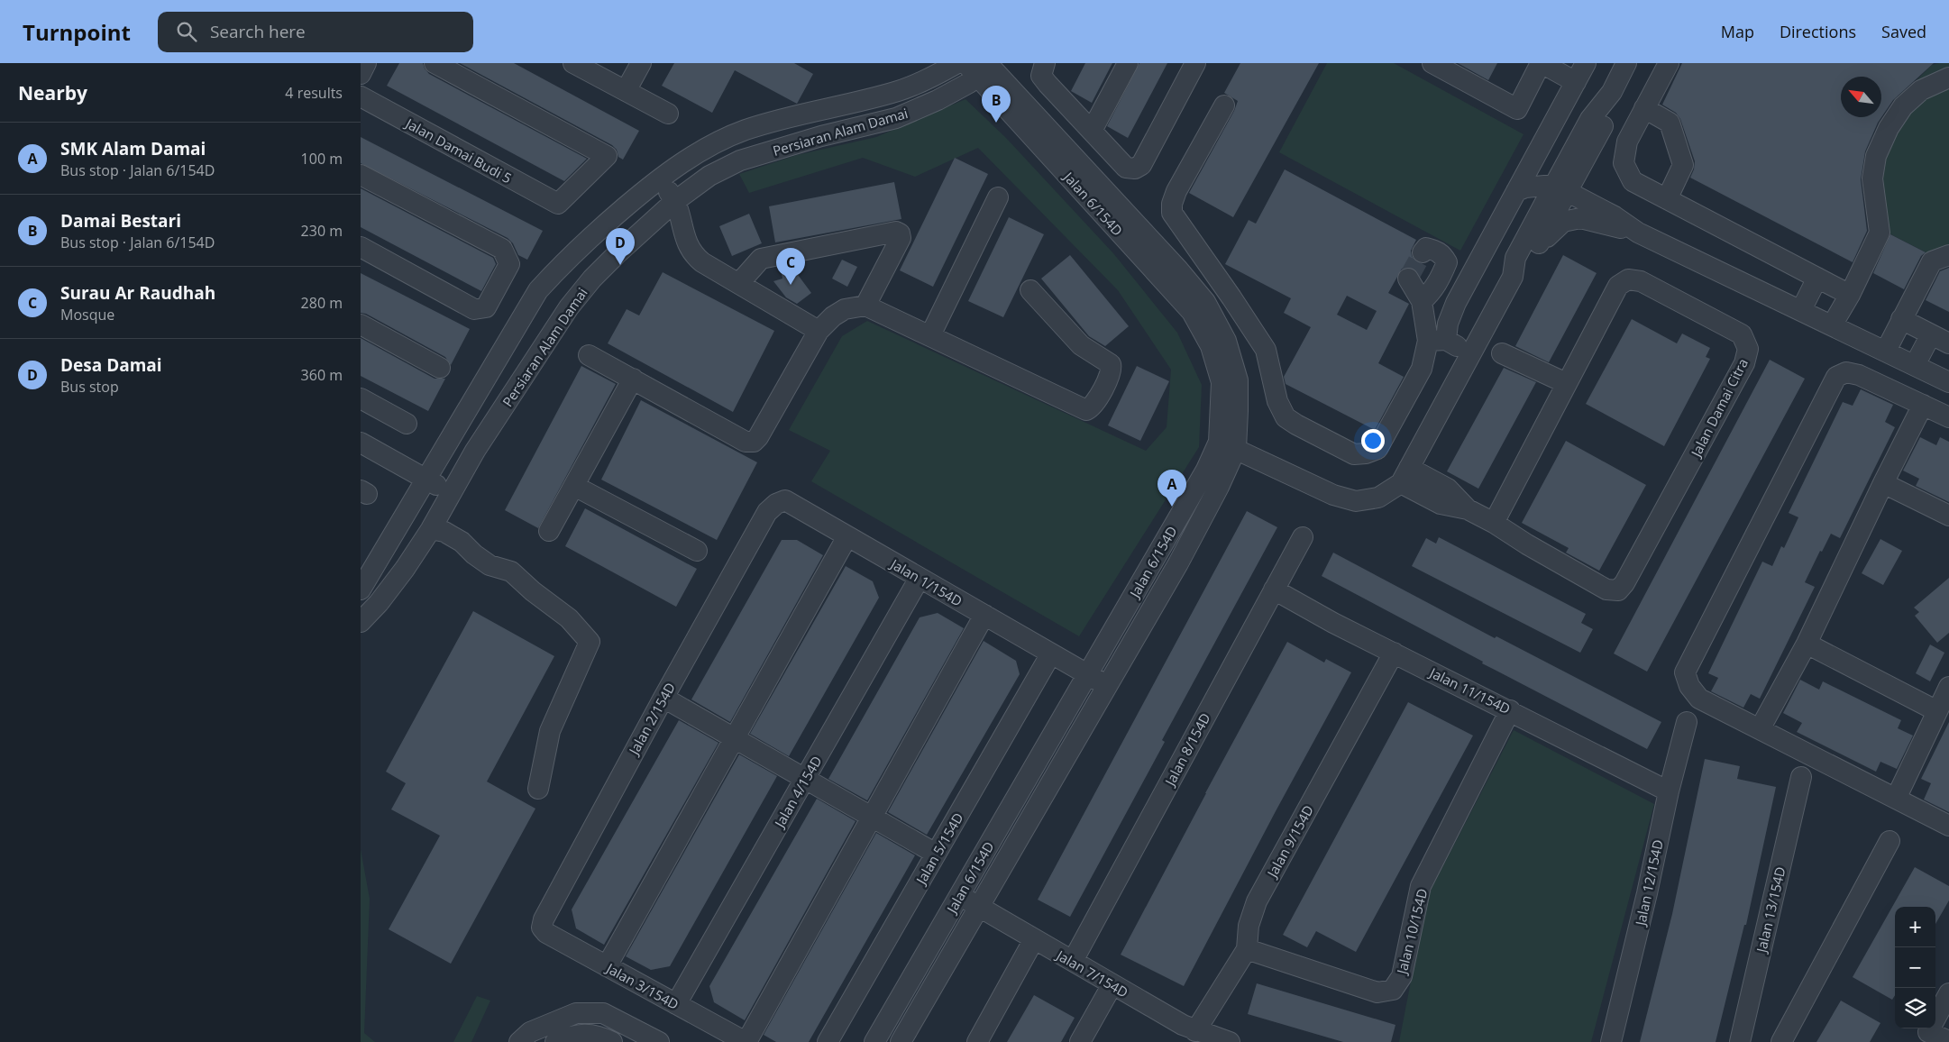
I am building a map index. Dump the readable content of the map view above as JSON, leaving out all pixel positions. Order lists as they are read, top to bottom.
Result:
{
  "streets": {
    "street": [
      "Persiaran Alam Damai",
      "Jalan Damai Budi 5",
      "Jalan 6/154D",
      "Jalan Damai Citra",
      "Jalan 1/154D",
      "Jalan 11/154D",
      "Jalan 2/154D",
      "Jalan 8/154D",
      "Jalan 4/154D",
      "Jalan 9/154D",
      "Jalan 5/154D",
      "Jalan 12/154D",
      "Jalan 13/154D",
      "Jalan 10/154D",
      "Jalan 7/154D",
      "Jalan 3/154D"
    ]
  },
  "crossings": [
    ["Persiaran Alam Damai", "Jalan 6/154D"],
    ["Jalan 6/154D", "Jalan 1/154D"],
    ["Jalan 6/154D", "Jalan 7/154D"],
    ["Jalan 1/154D", "Jalan 2/154D"],
    ["Jalan 1/154D", "Jalan 4/154D"],
    ["Jalan 1/154D", "Jalan 5/154D"],
    ["Jalan 11/154D", "Jalan 8/154D"],
    ["Jalan 11/154D", "Jalan 9/154D"],
    ["Jalan 11/154D", "Jalan 12/154D"],
    ["Jalan 11/154D", "Jalan 10/154D"],
    ["Jalan 2/154D", "Jalan 3/154D"],
    ["Jalan 8/154D", "Jalan 7/154D"],
    ["Jalan 4/154D", "Jalan 3/154D"],
    ["Jalan 9/154D", "Jalan 10/154D"],
    ["Jalan 9/154D", "Jalan 7/154D"]
  ],
  "north": "top left",
  "page": {
    "header": "Turnpoint",
    "search": "Search here",
    "nav": ["Map", "Directions", "Saved"],
    "heading": ["Nearby", "4 results"],
    "pins": [
      "B",
      "D",
      "C",
      "A"
    ],
    "list": [
      {
        "mark": "A",
        "name": "SMK Alam Damai",
        "note": "Bus stop · Jalan 6/154D",
        "value": "100 m"
      },
      {
        "mark": "B",
        "name": "Damai Bestari",
        "note": "Bus stop · Jalan 6/154D",
        "value": "230 m"
      },
      {
        "mark": "C",
        "name": "Surau Ar Raudhah",
        "note": "Mosque",
        "value": "280 m"
      },
      {
        "mark": "D",
        "name": "Desa Damai",
        "note": "Bus stop",
        "value": "360 m"
      }
    ],
    "map_buttons": ["+", "−"]
  }
}
